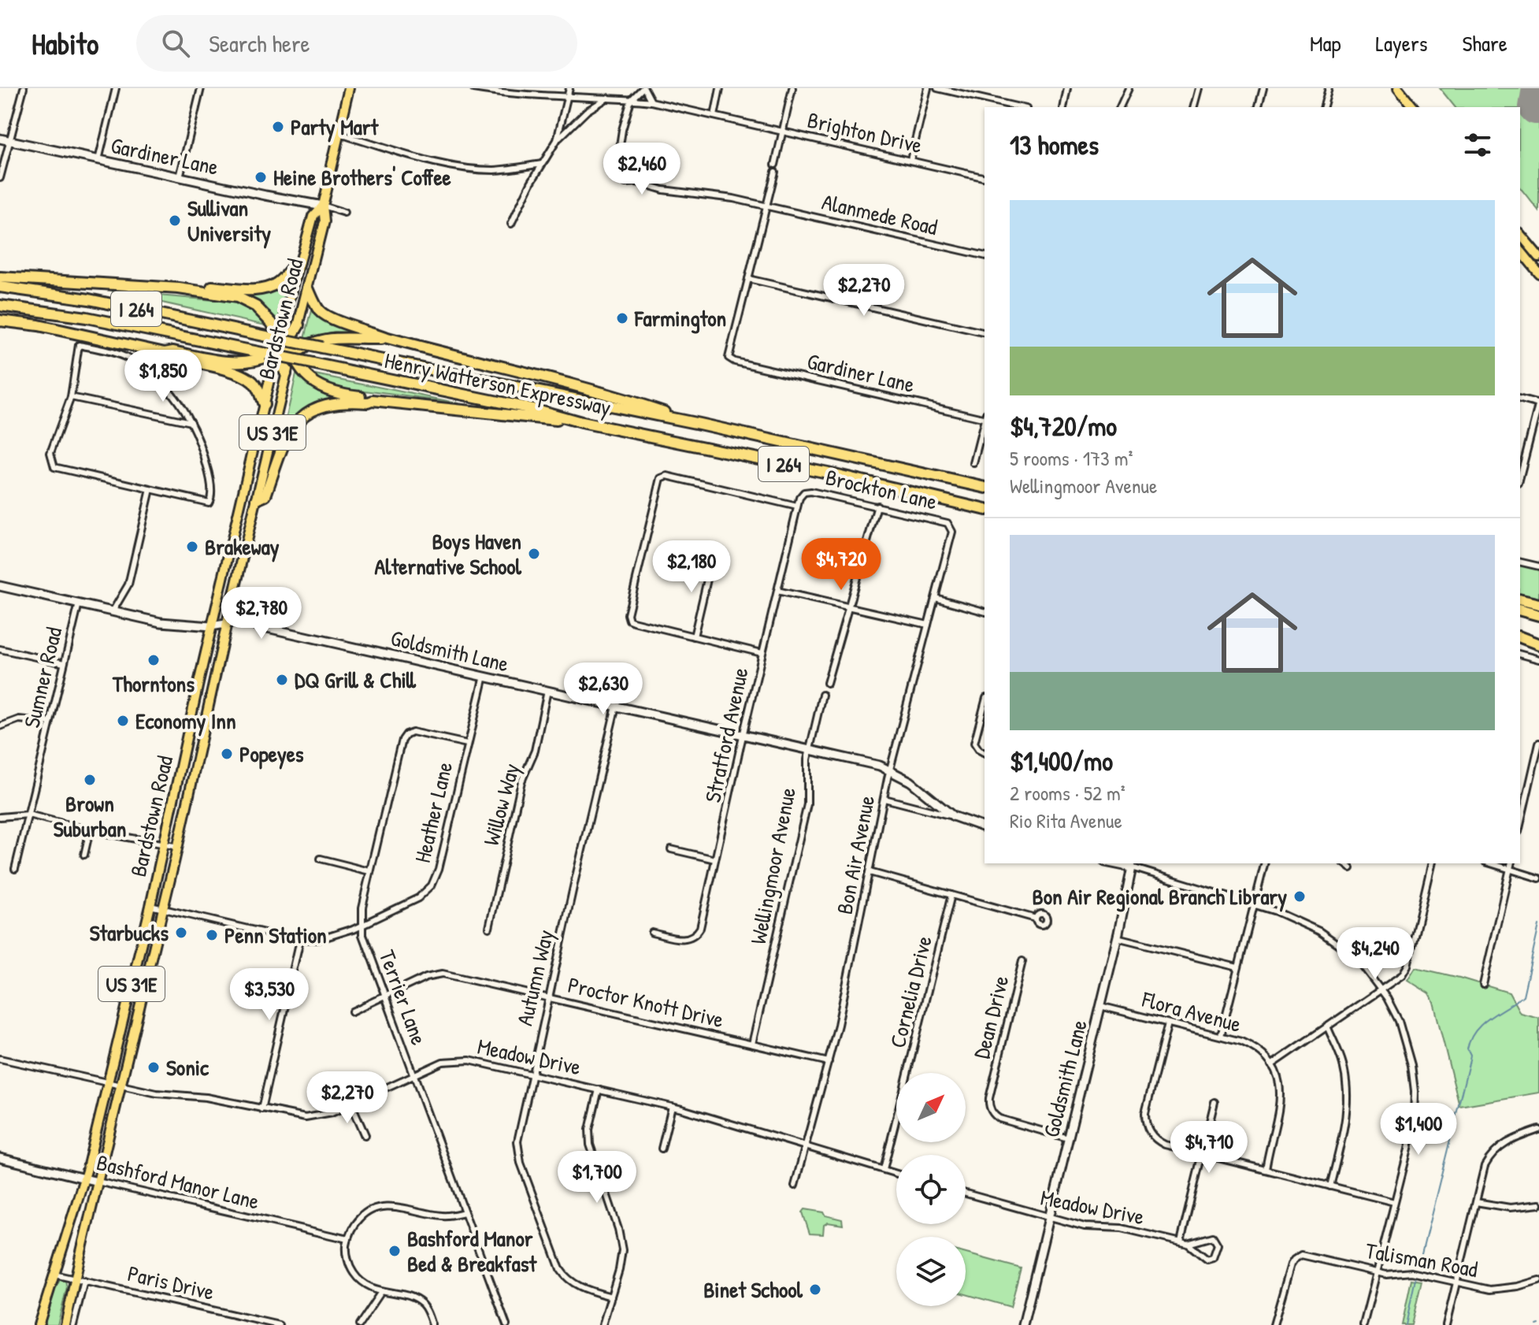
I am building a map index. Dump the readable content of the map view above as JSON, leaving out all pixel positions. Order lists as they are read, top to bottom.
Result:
{
  "streets": {
    "highway": ["I 264", "Henry Watterson Expressway"],
    "main road": ["Bardstown Road", "US 31E"],
    "street": [
      "Brighton Drive",
      "Gardiner Lane",
      "Alanmede Road",
      "Brockton Lane",
      "Goldsmith Lane",
      "Sumner Road",
      "Stratford Avenue",
      "Willow Way",
      "Heather Lane",
      "Bon Air Avenue",
      "Wellingmoor Avenue",
      "Autumn Way",
      "Cornelia Drive",
      "Terrier Lane",
      "Proctor Knott Drive",
      "Flora Avenue",
      "Dean Drive",
      "Meadow Drive",
      "Bashford Manor Lane",
      "Talisman Road",
      "Paris Drive"
    ]
  },
  "crossings": [
    ["Gardiner Lane", "Bardstown Road"],
    ["Bardstown Road", "Henry Watterson Expressway"],
    ["Bardstown Road", "Goldsmith Lane"],
    ["Bardstown Road", "Heather Lane"],
    ["Bardstown Road", "Meadow Drive"],
    ["Bardstown Road", "Bashford Manor Lane"],
    ["Bardstown Road", "Paris Drive"],
    ["Brockton Lane", "Stratford Avenue"],
    ["Brockton Lane", "Bon Air Avenue"],
    ["Goldsmith Lane", "Sumner Road"],
    ["Goldsmith Lane", "Stratford Avenue"],
    ["Goldsmith Lane", "Willow Way"],
    ["Goldsmith Lane", "Heather Lane"],
    ["Goldsmith Lane", "Bon Air Avenue"],
    ["Goldsmith Lane", "Wellingmoor Avenue"],
    ["Goldsmith Lane", "Autumn Way"],
    ["Goldsmith Lane", "Flora Avenue"],
    ["Goldsmith Lane", "Dean Drive"],
    ["Goldsmith Lane", "Meadow Drive"],
    ["Heather Lane", "Terrier Lane"],
    ["Bon Air Avenue", "Proctor Knott Drive"],
    ["Bon Air Avenue", "Meadow Drive"],
    ["Wellingmoor Avenue", "Proctor Knott Drive"],
    ["Autumn Way", "Proctor Knott Drive"],
    ["Autumn Way", "Meadow Drive"],
    ["Cornelia Drive", "Meadow Drive"],
    ["Terrier Lane", "Proctor Knott Drive"],
    ["Terrier Lane", "Meadow Drive"]
  ],
  "places": [
    "Party Mart",
    "Heine Brothers' Coffee",
    "Sullivan University",
    "Farmington",
    "Brakeway",
    "Boys Haven Alternative School",
    "Thorntons",
    "DQ Grill & Chill",
    "Economy Inn",
    "Popeyes",
    "Brown Suburban",
    "Bon Air Regional Branch Library",
    "Starbucks",
    "Penn Station",
    "Sonic",
    "Bashford Manor Bed & Breakfast",
    "Binet School"
  ],
  "north": "top right",
  "page": {
    "header": "Habito",
    "search": "Search here",
    "nav": ["Map", "Layers", "Share"],
    "heading": "13 homes",
    "price": [
      "$2,460",
      "$2,270",
      "$1,850",
      "$4,720",
      "$2,180",
      "$2,780",
      "$2,630",
      "$4,240",
      "$3,530",
      "$2,270",
      "$1,400",
      "$4,710",
      "$1,700"
    ],
    "list": [
      {
        "name": "$4,720/mo",
        "note": "5 rooms · 173 m² · Wellingmoor Avenue"
      },
      {
        "name": "$1,400/mo",
        "note": "2 rooms · 52 m² · Rio Rita Avenue"
      }
    ]
  }
}
